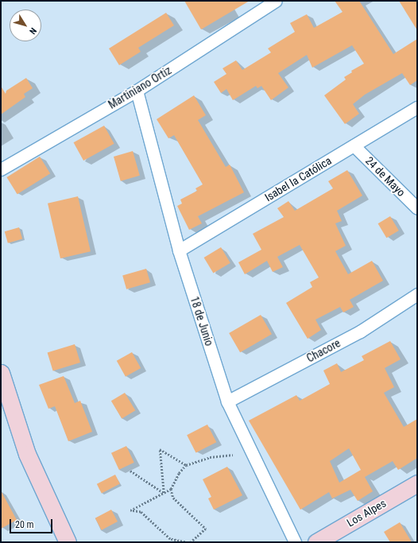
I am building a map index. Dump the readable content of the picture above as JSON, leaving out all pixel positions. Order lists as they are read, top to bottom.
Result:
{
  "streets": {
    "main road": ["Los Alpes"],
    "street": [
      "Martiniano Ortiz",
      "24 de Mayo",
      "Isabel la Católica",
      "18 de Junio",
      "Chacore"
    ]
  },
  "crossings": [
    ["Martiniano Ortiz", "18 de Junio"],
    ["24 de Mayo", "Isabel la Católica"],
    ["Isabel la Católica", "18 de Junio"],
    ["18 de Junio", "Chacore"]
  ],
  "scale_bar": "20 m",
  "north": "bottom right"
}
